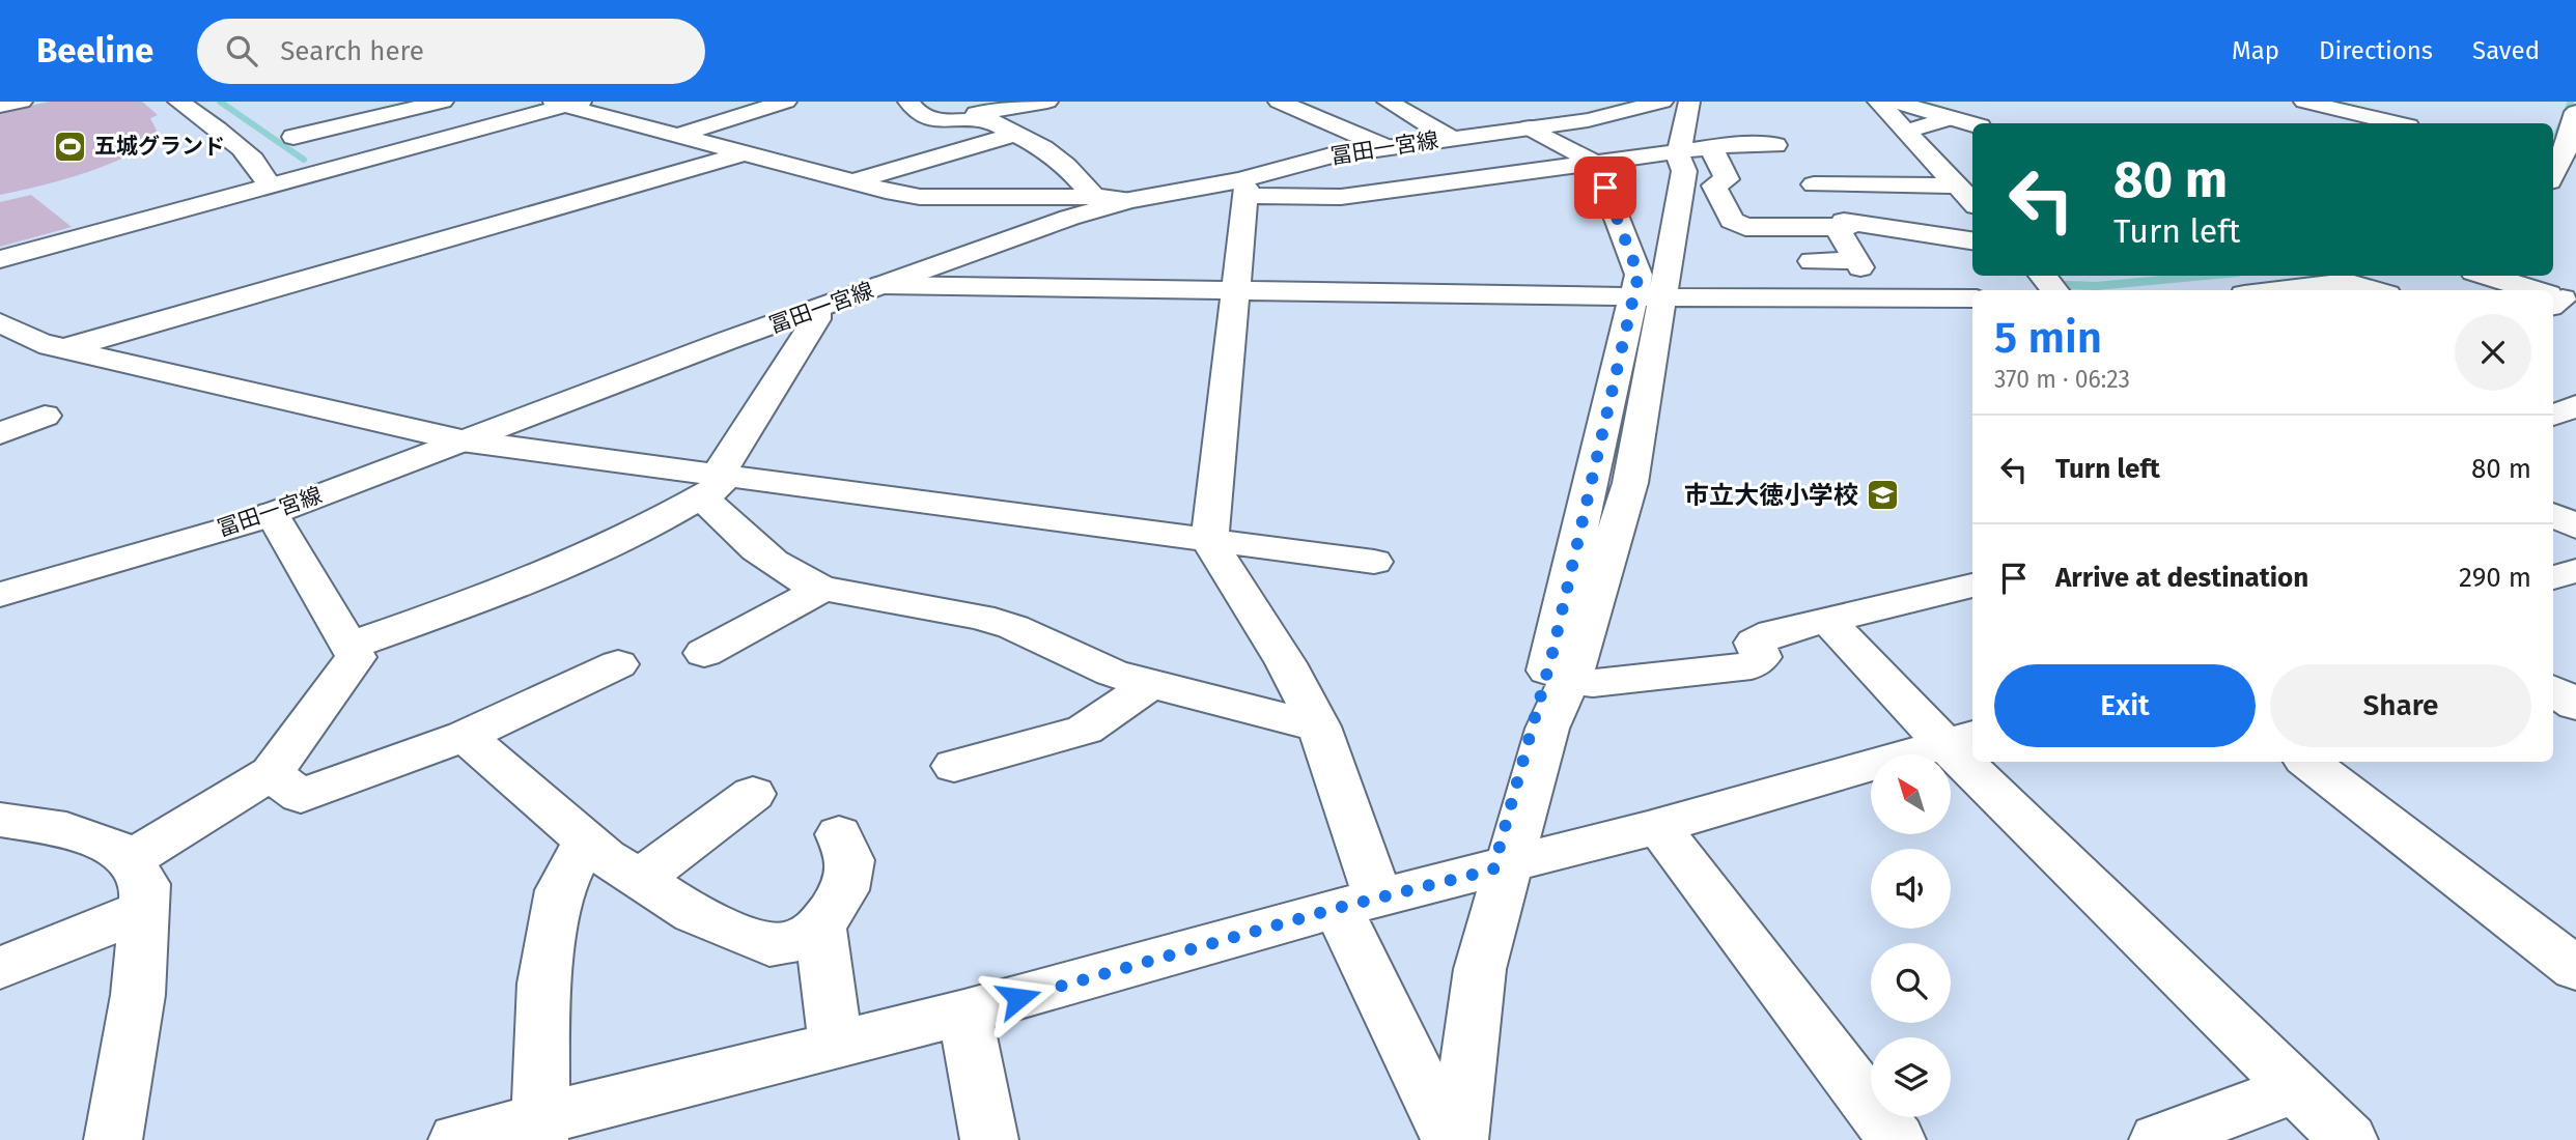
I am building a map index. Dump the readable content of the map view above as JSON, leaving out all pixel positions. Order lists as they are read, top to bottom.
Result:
{
  "streets": {
    "street": ["冨田一宮線"]
  },
  "places": {
    "sports": ["五城グランド"],
    "school or university": ["市立大徳小学校"]
  },
  "north": "top left",
  "page": {
    "header": "Beeline",
    "search": "Search here",
    "nav": ["Map", "Directions", "Saved"],
    "turn": ["80 m", "Turn left"],
    "heading": ["5 min", "370 m · 06:23"],
    "list": [
      {
        "name": "Turn left",
        "value": "80 m"
      },
      {
        "name": "Arrive at destination",
        "value": "290 m"
      }
    ],
    "buttons": ["Exit", "Share"]
  }
}
